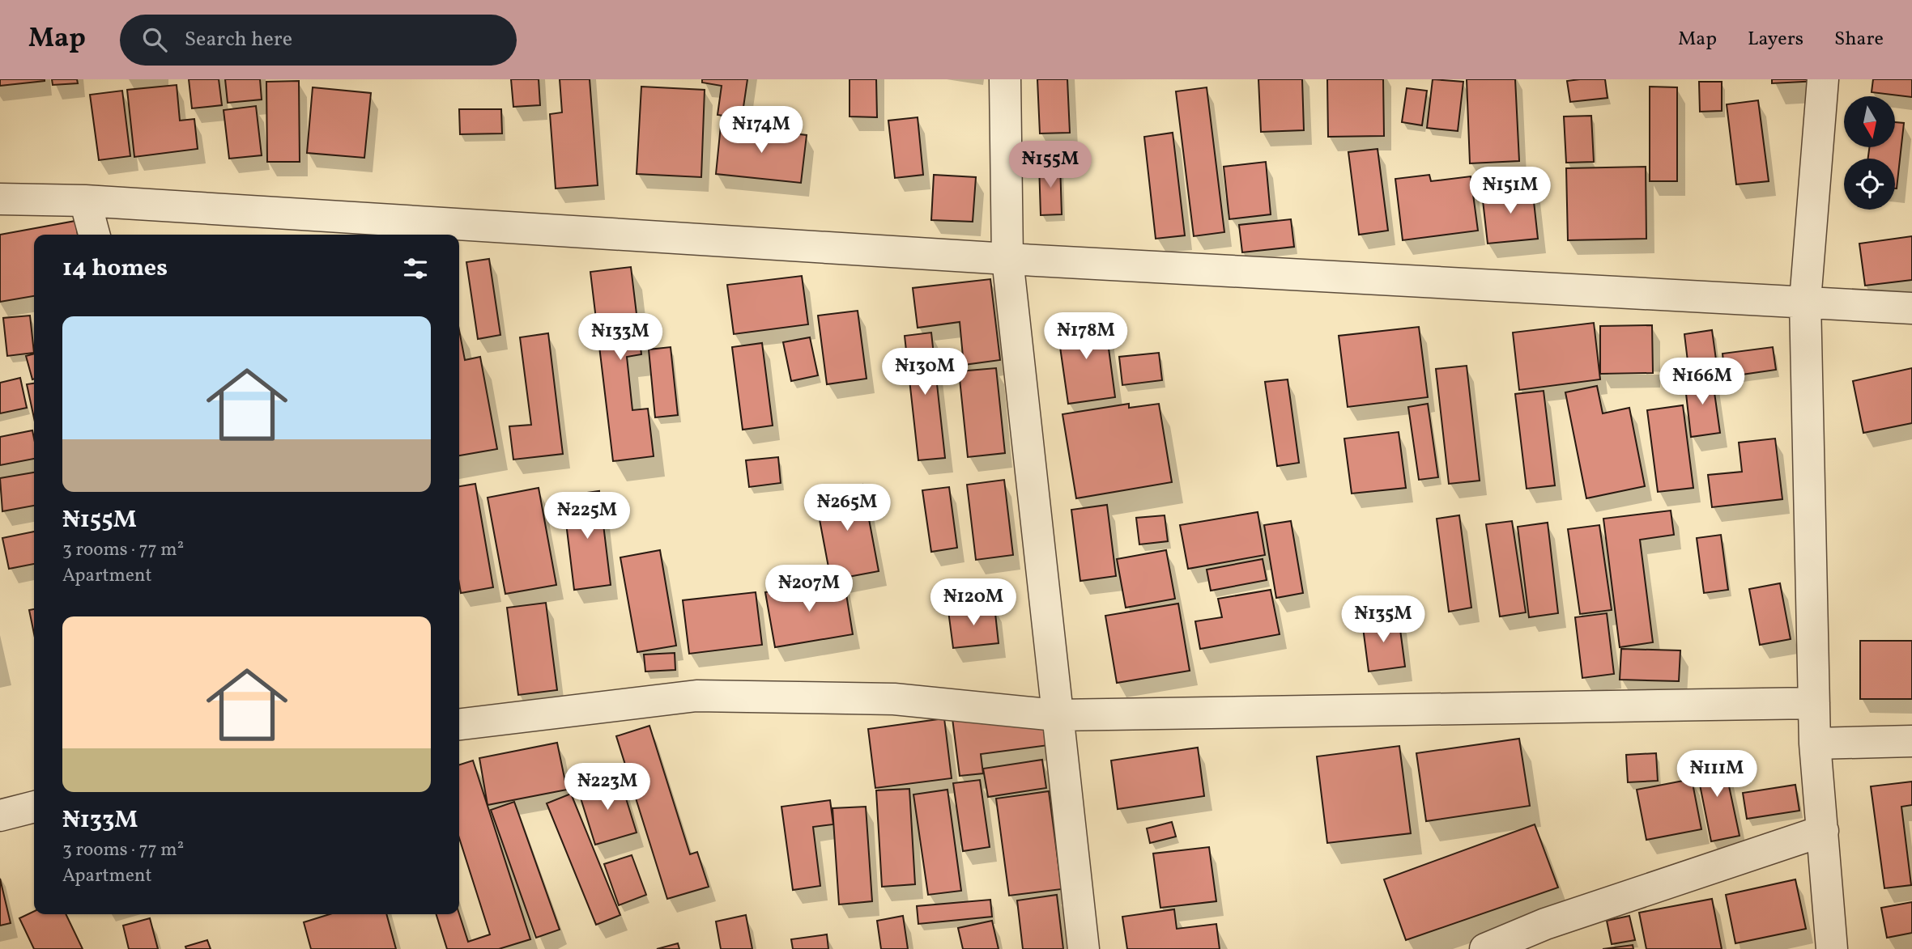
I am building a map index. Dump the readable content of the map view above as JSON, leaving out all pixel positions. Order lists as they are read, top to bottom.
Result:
{
  "north": "bottom",
  "page": {
    "header": "Map",
    "search": "Search here",
    "nav": ["Map", "Layers", "Share"],
    "price": [
      "₦174M",
      "₦155M",
      "₦151M",
      "₦178M",
      "₦133M",
      "₦130M",
      "₦166M",
      "₦265M",
      "₦225M",
      "₦207M",
      "₦120M",
      "₦135M",
      "₦111M",
      "₦223M"
    ],
    "heading": "14 homes",
    "list": [
      {
        "name": "₦155M",
        "note": "3 rooms · 77 m² · Apartment"
      },
      {
        "name": "₦133M",
        "note": "3 rooms · 77 m² · Apartment"
      }
    ]
  }
}
